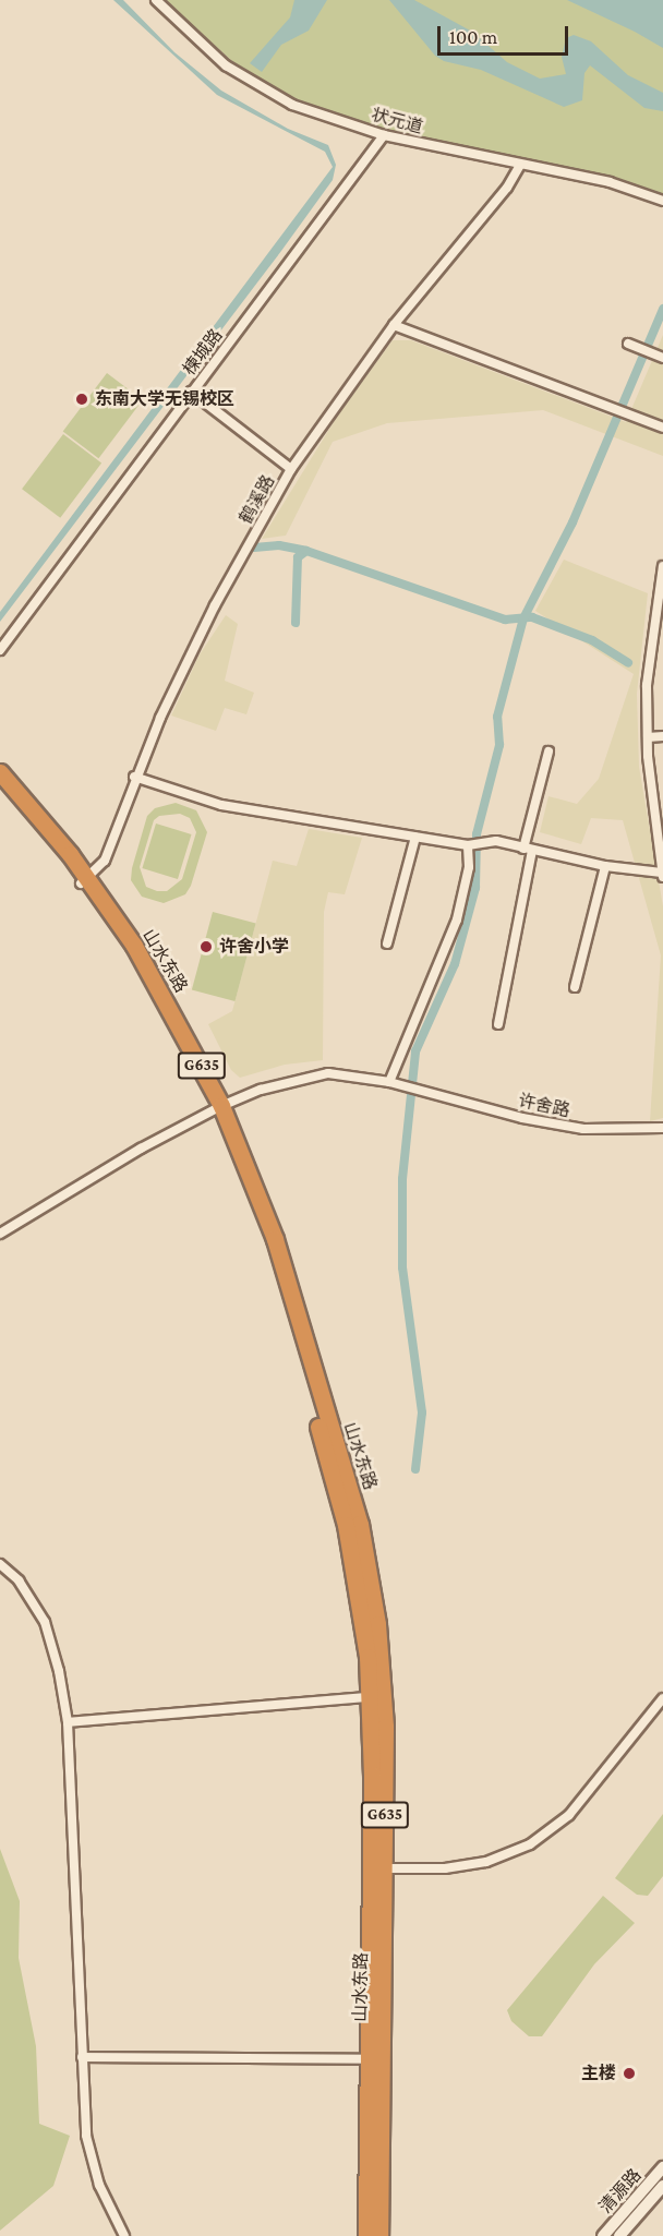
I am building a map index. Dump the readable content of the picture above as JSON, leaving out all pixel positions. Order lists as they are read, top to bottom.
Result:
{
  "streets": {
    "highway": ["山水东路", "G635"],
    "street": [
      "状元道",
      "楝城路",
      "鹤溪路",
      "许舍路",
      "清源路"
    ]
  },
  "crossings": [
    ["状元道", "楝城路"],
    ["状元道", "鹤溪路"],
    ["鹤溪路", "山水东路"],
    ["山水东路", "许舍路"]
  ],
  "places": ["东南大学无锡校区", "许舍小学", "主楼"],
  "scale_bar": "100 m"
}
